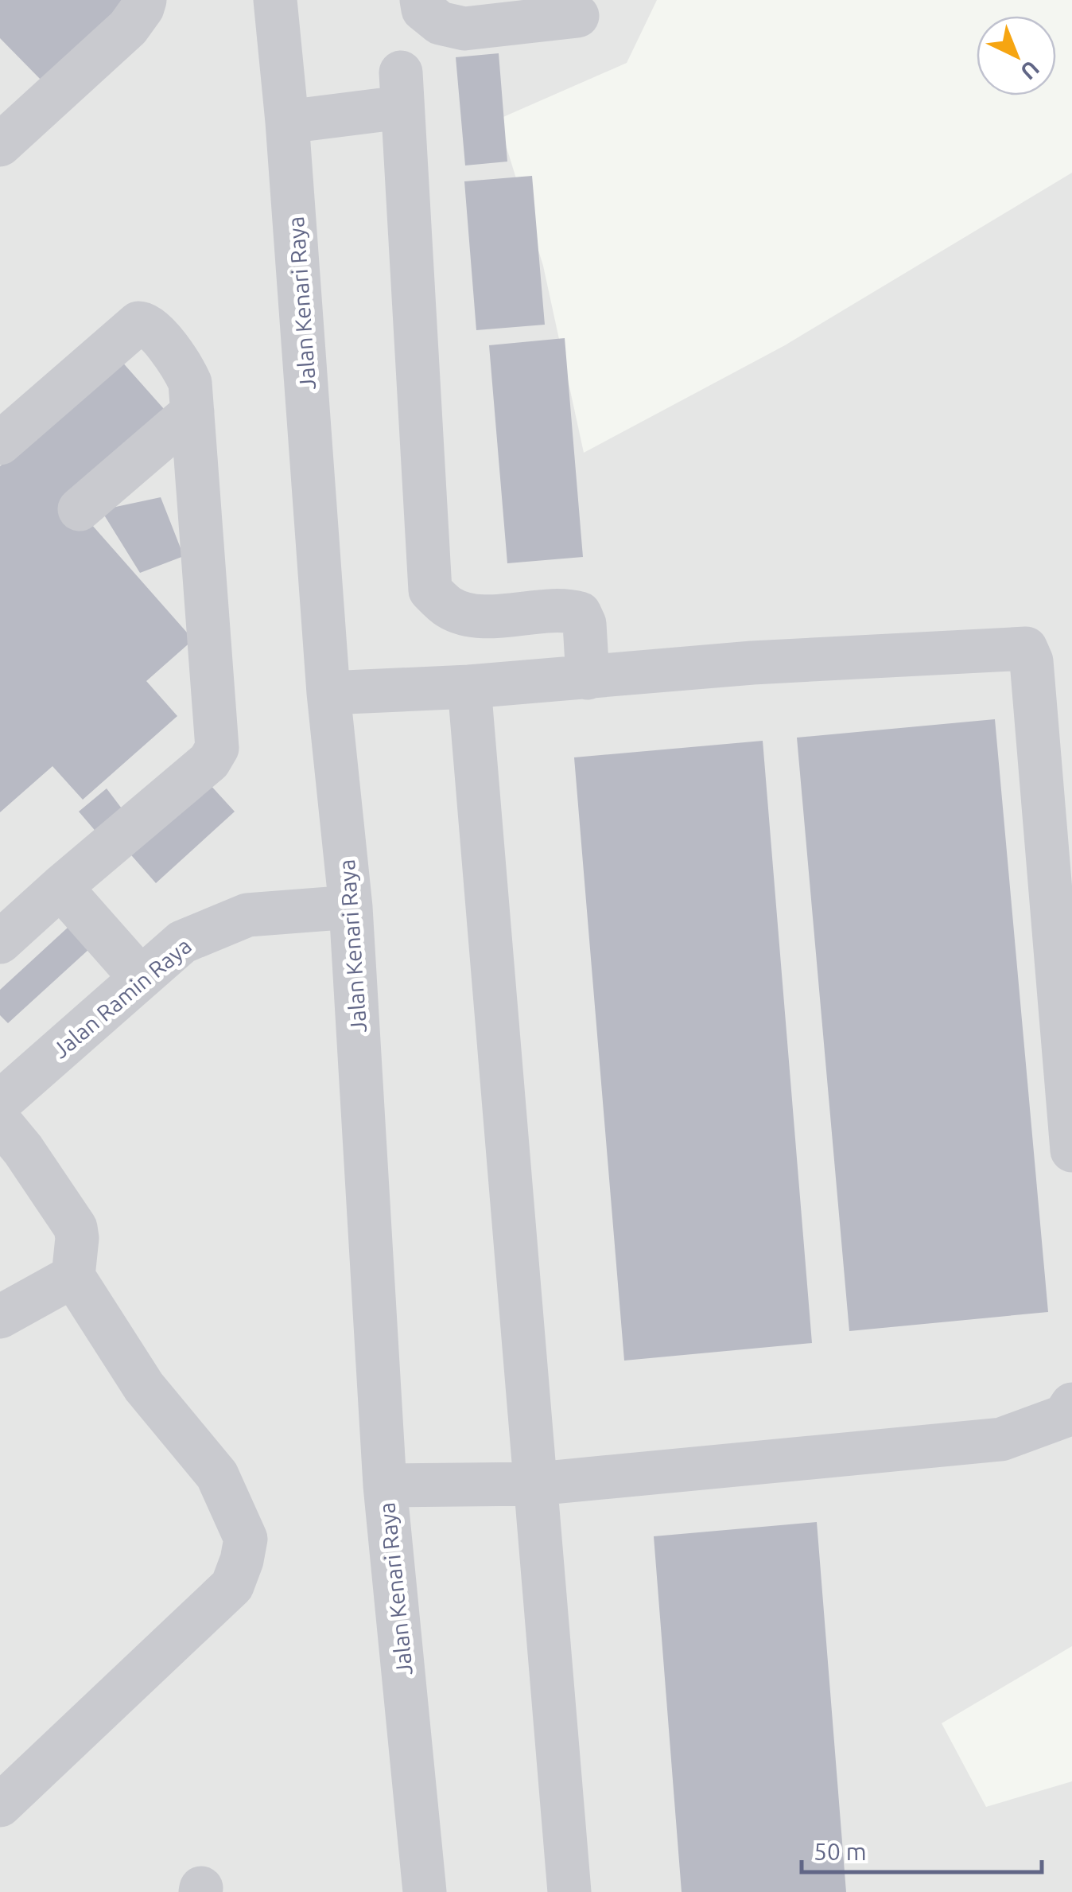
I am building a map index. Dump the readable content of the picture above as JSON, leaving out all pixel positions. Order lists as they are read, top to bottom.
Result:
{
  "streets": {
    "street": ["Jalan Kenari Raya", "Jalan Ramin Raya"]
  },
  "crossings": [
    ["Jalan Kenari Raya", "Jalan Ramin Raya"]
  ],
  "scale_bar": "50 m",
  "north": "bottom right"
}
